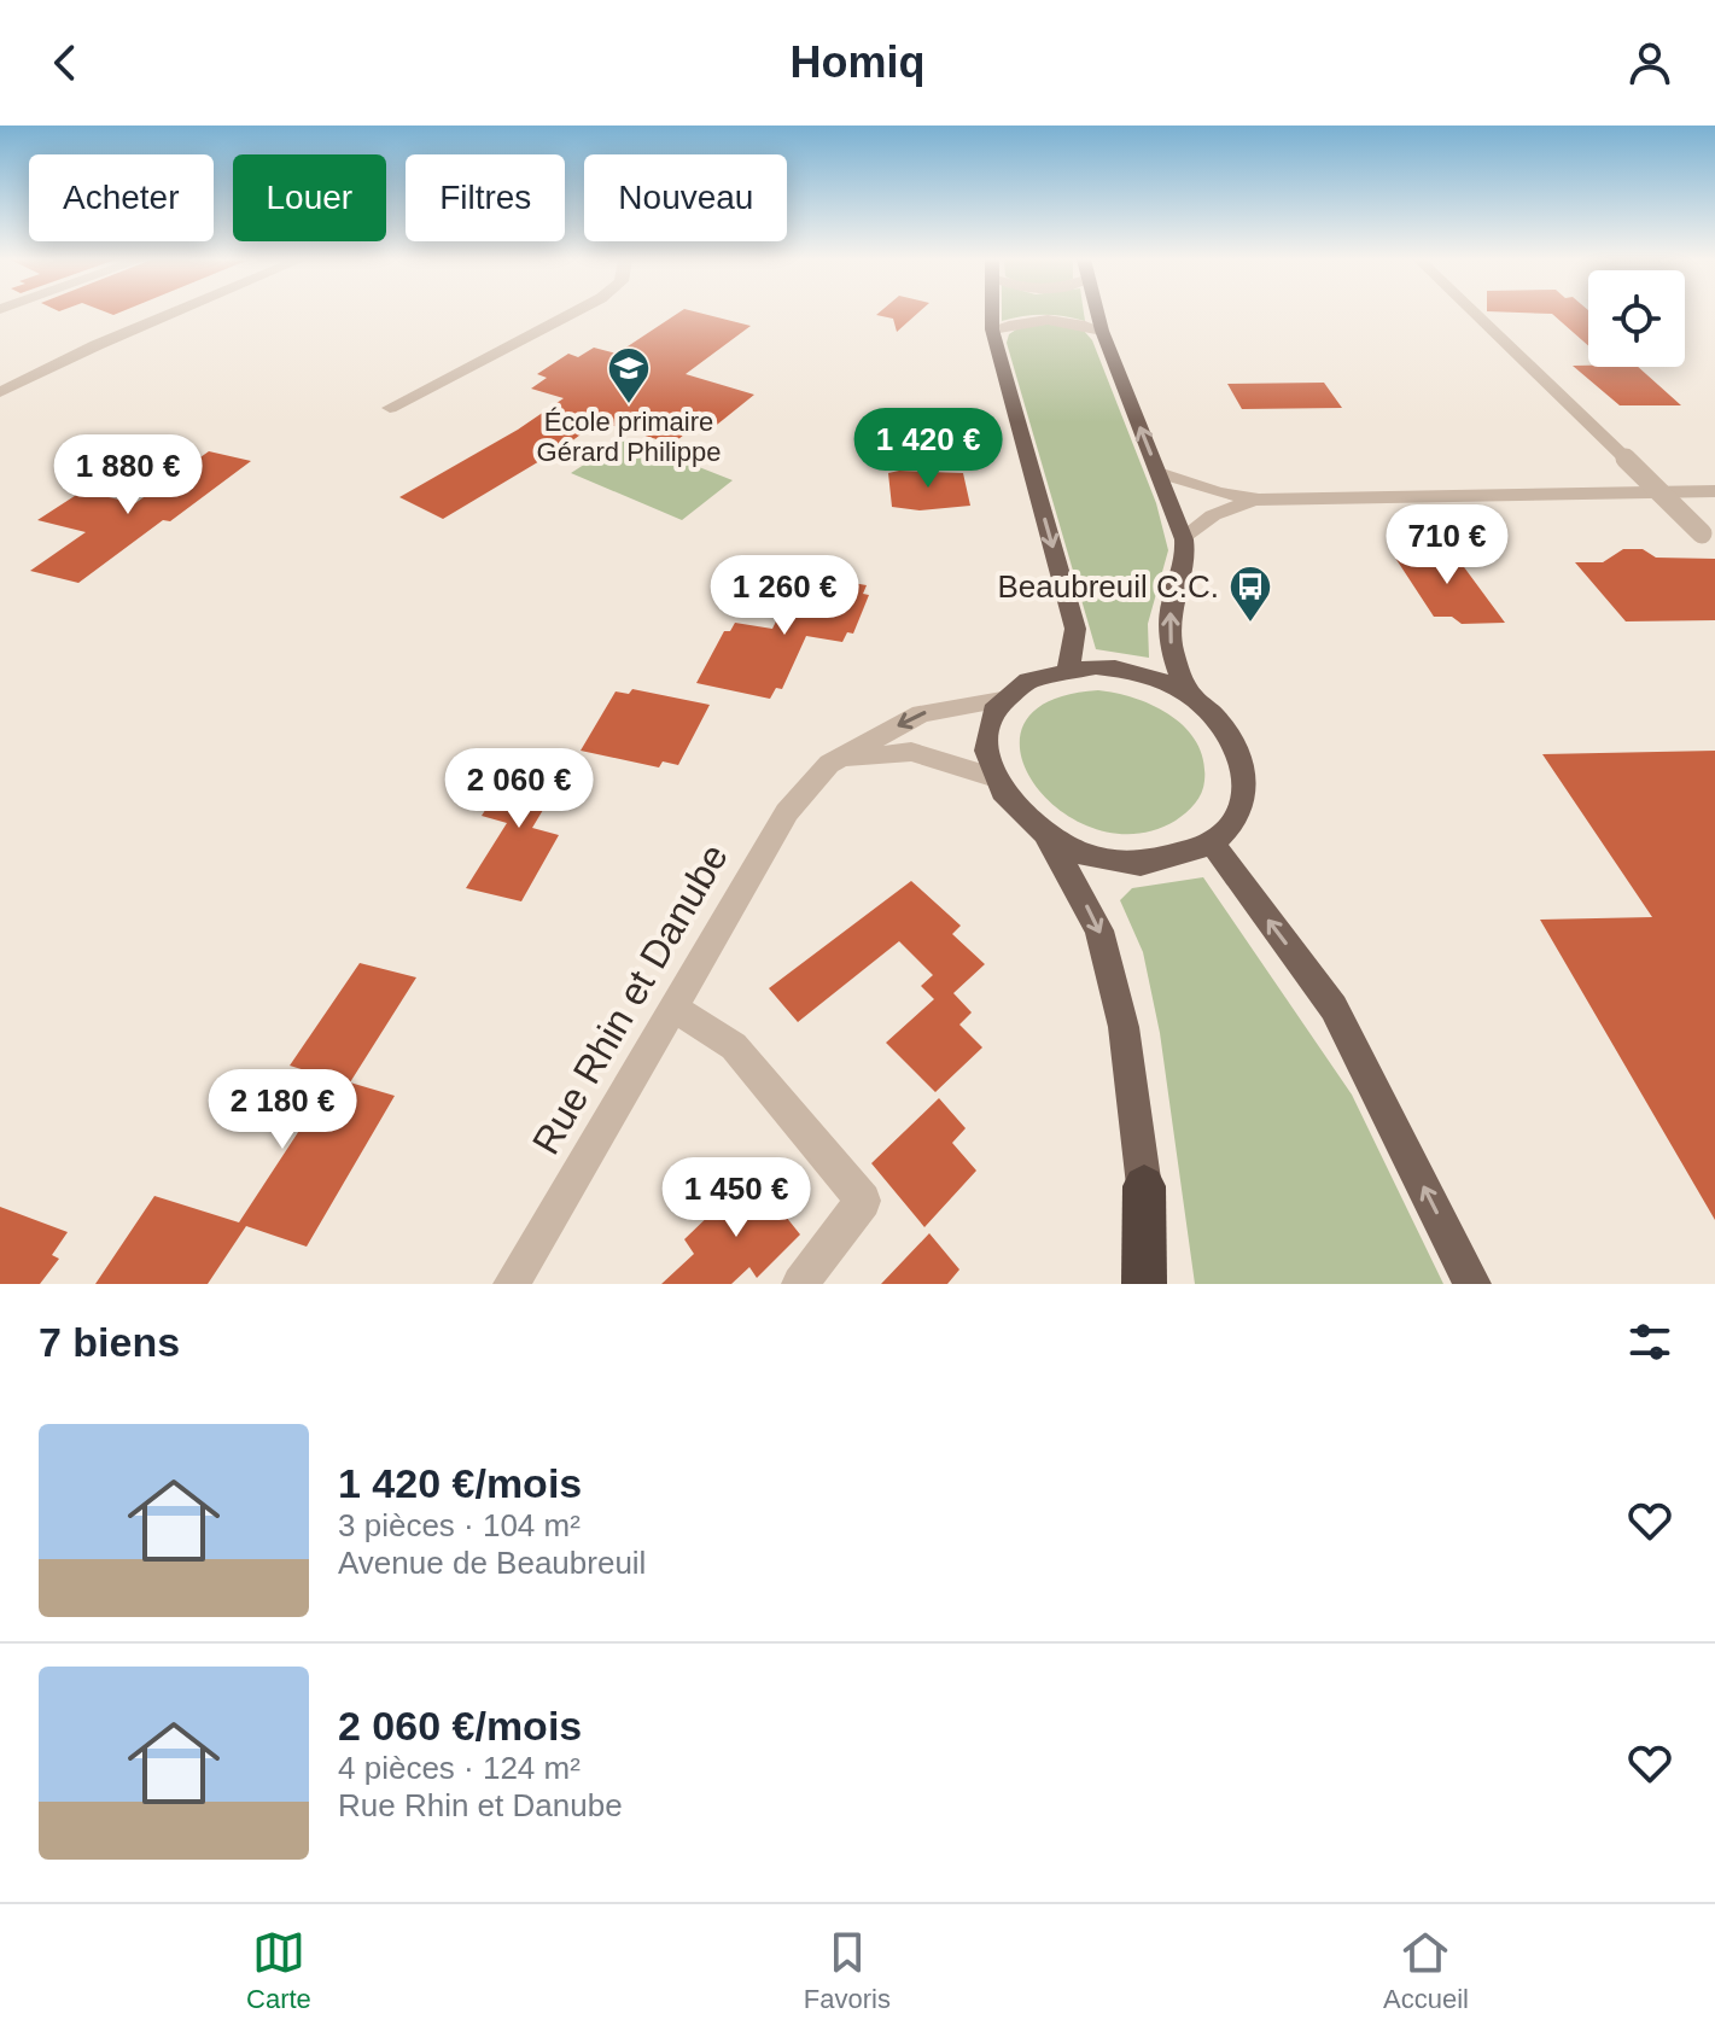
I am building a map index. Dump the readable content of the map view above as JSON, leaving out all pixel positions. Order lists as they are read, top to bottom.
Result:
{
  "streets": {
    "street": ["Rue Rhin et Danube"]
  },
  "places": {
    "school or university": ["École primaire Gérard Philippe"],
    "bus stop": ["Beaubreuil C.C."]
  },
  "page": {
    "header": "Homiq",
    "chip": [
      "Acheter",
      "Louer",
      "Filtres",
      "Nouveau"
    ],
    "price": [
      "1 420 €",
      "1 880 €",
      "710 €",
      "1 260 €",
      "2 060 €",
      "2 180 €",
      "1 450 €"
    ],
    "heading": "7 biens",
    "list": [
      {
        "name": "1 420 €/mois",
        "note": "3 pièces · 104 m² · Avenue de Beaubreuil"
      },
      {
        "name": "2 060 €/mois",
        "note": "4 pièces · 124 m² · Rue Rhin et Danube"
      }
    ],
    "tabs": ["Carte", "Favoris", "Accueil"]
  }
}
